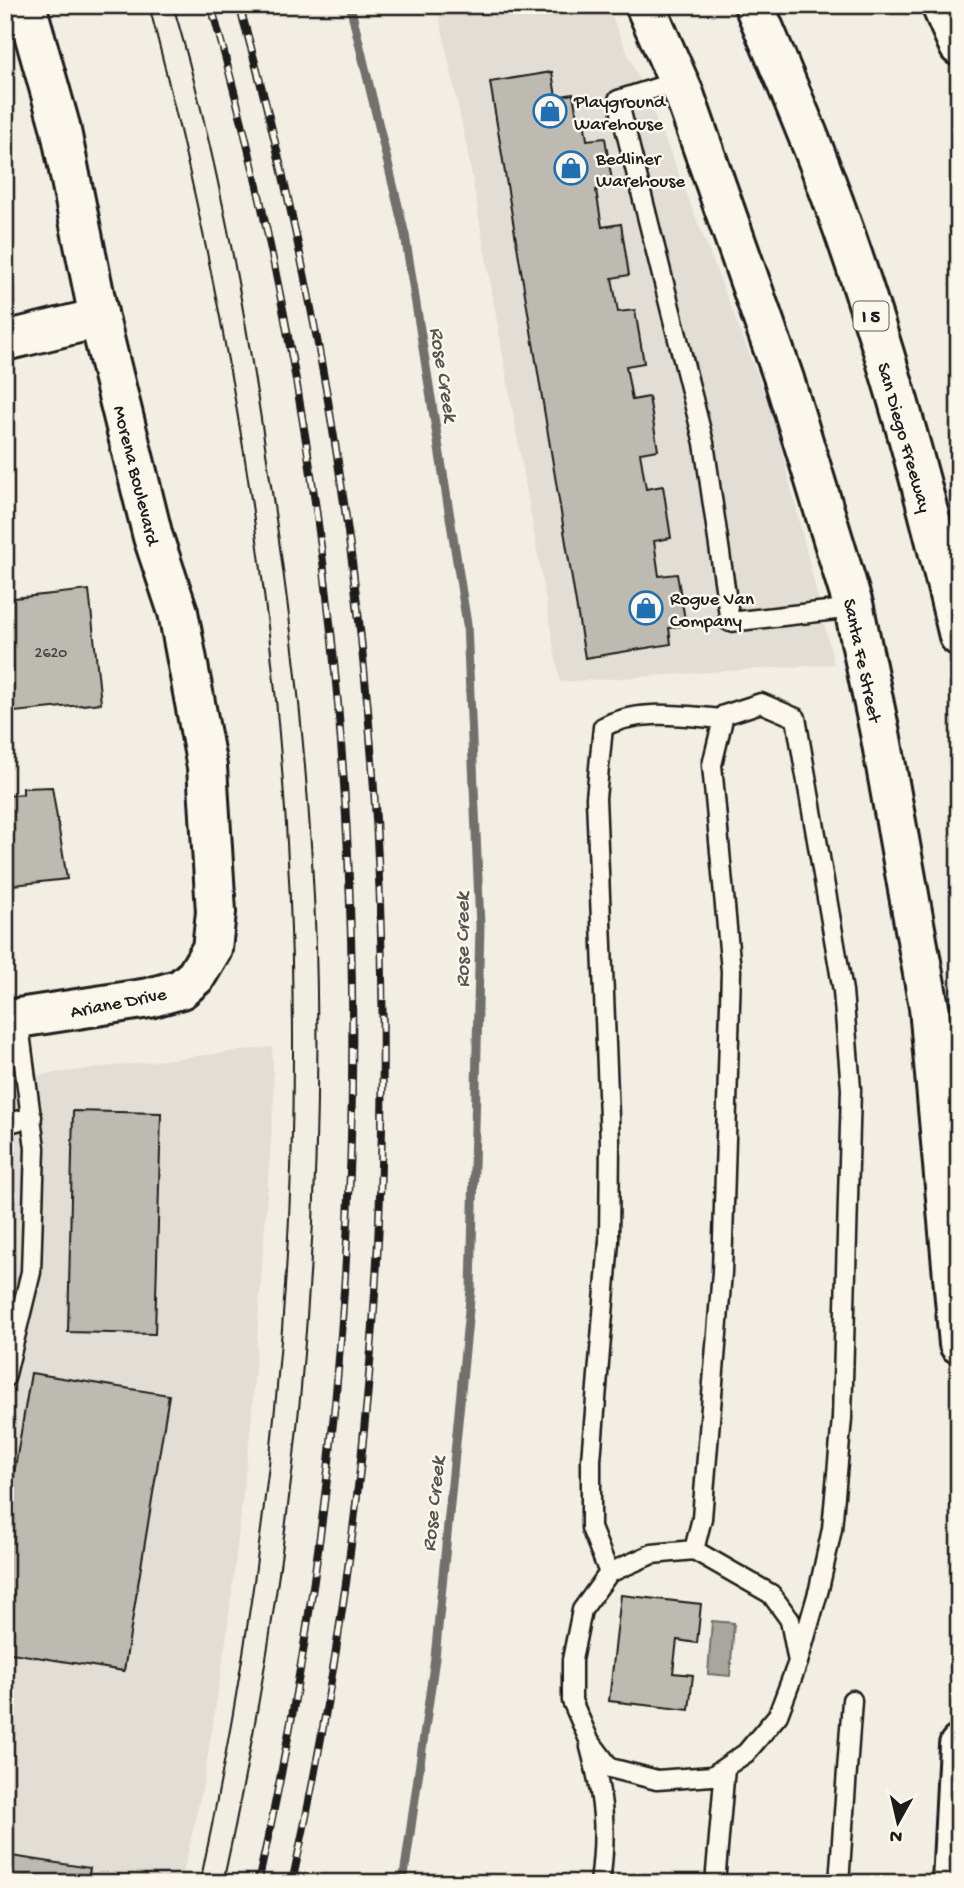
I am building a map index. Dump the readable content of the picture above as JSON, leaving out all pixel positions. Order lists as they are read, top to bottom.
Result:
{
  "streets": {
    "main road": [
      "I 5",
      "San Diego Freeway",
      "Morena Boulevard",
      "Santa Fe Street",
      "Ariane Drive"
    ]
  },
  "crossings": [
    ["Morena Boulevard", "Ariane Drive"]
  ],
  "water": ["Rose Creek"],
  "places": {
    "shop": ["Playground Warehouse", "Bedliner Warehouse", "Rogue Van Company"]
  },
  "house_numbers": ["2620"],
  "north": "bottom"
}
